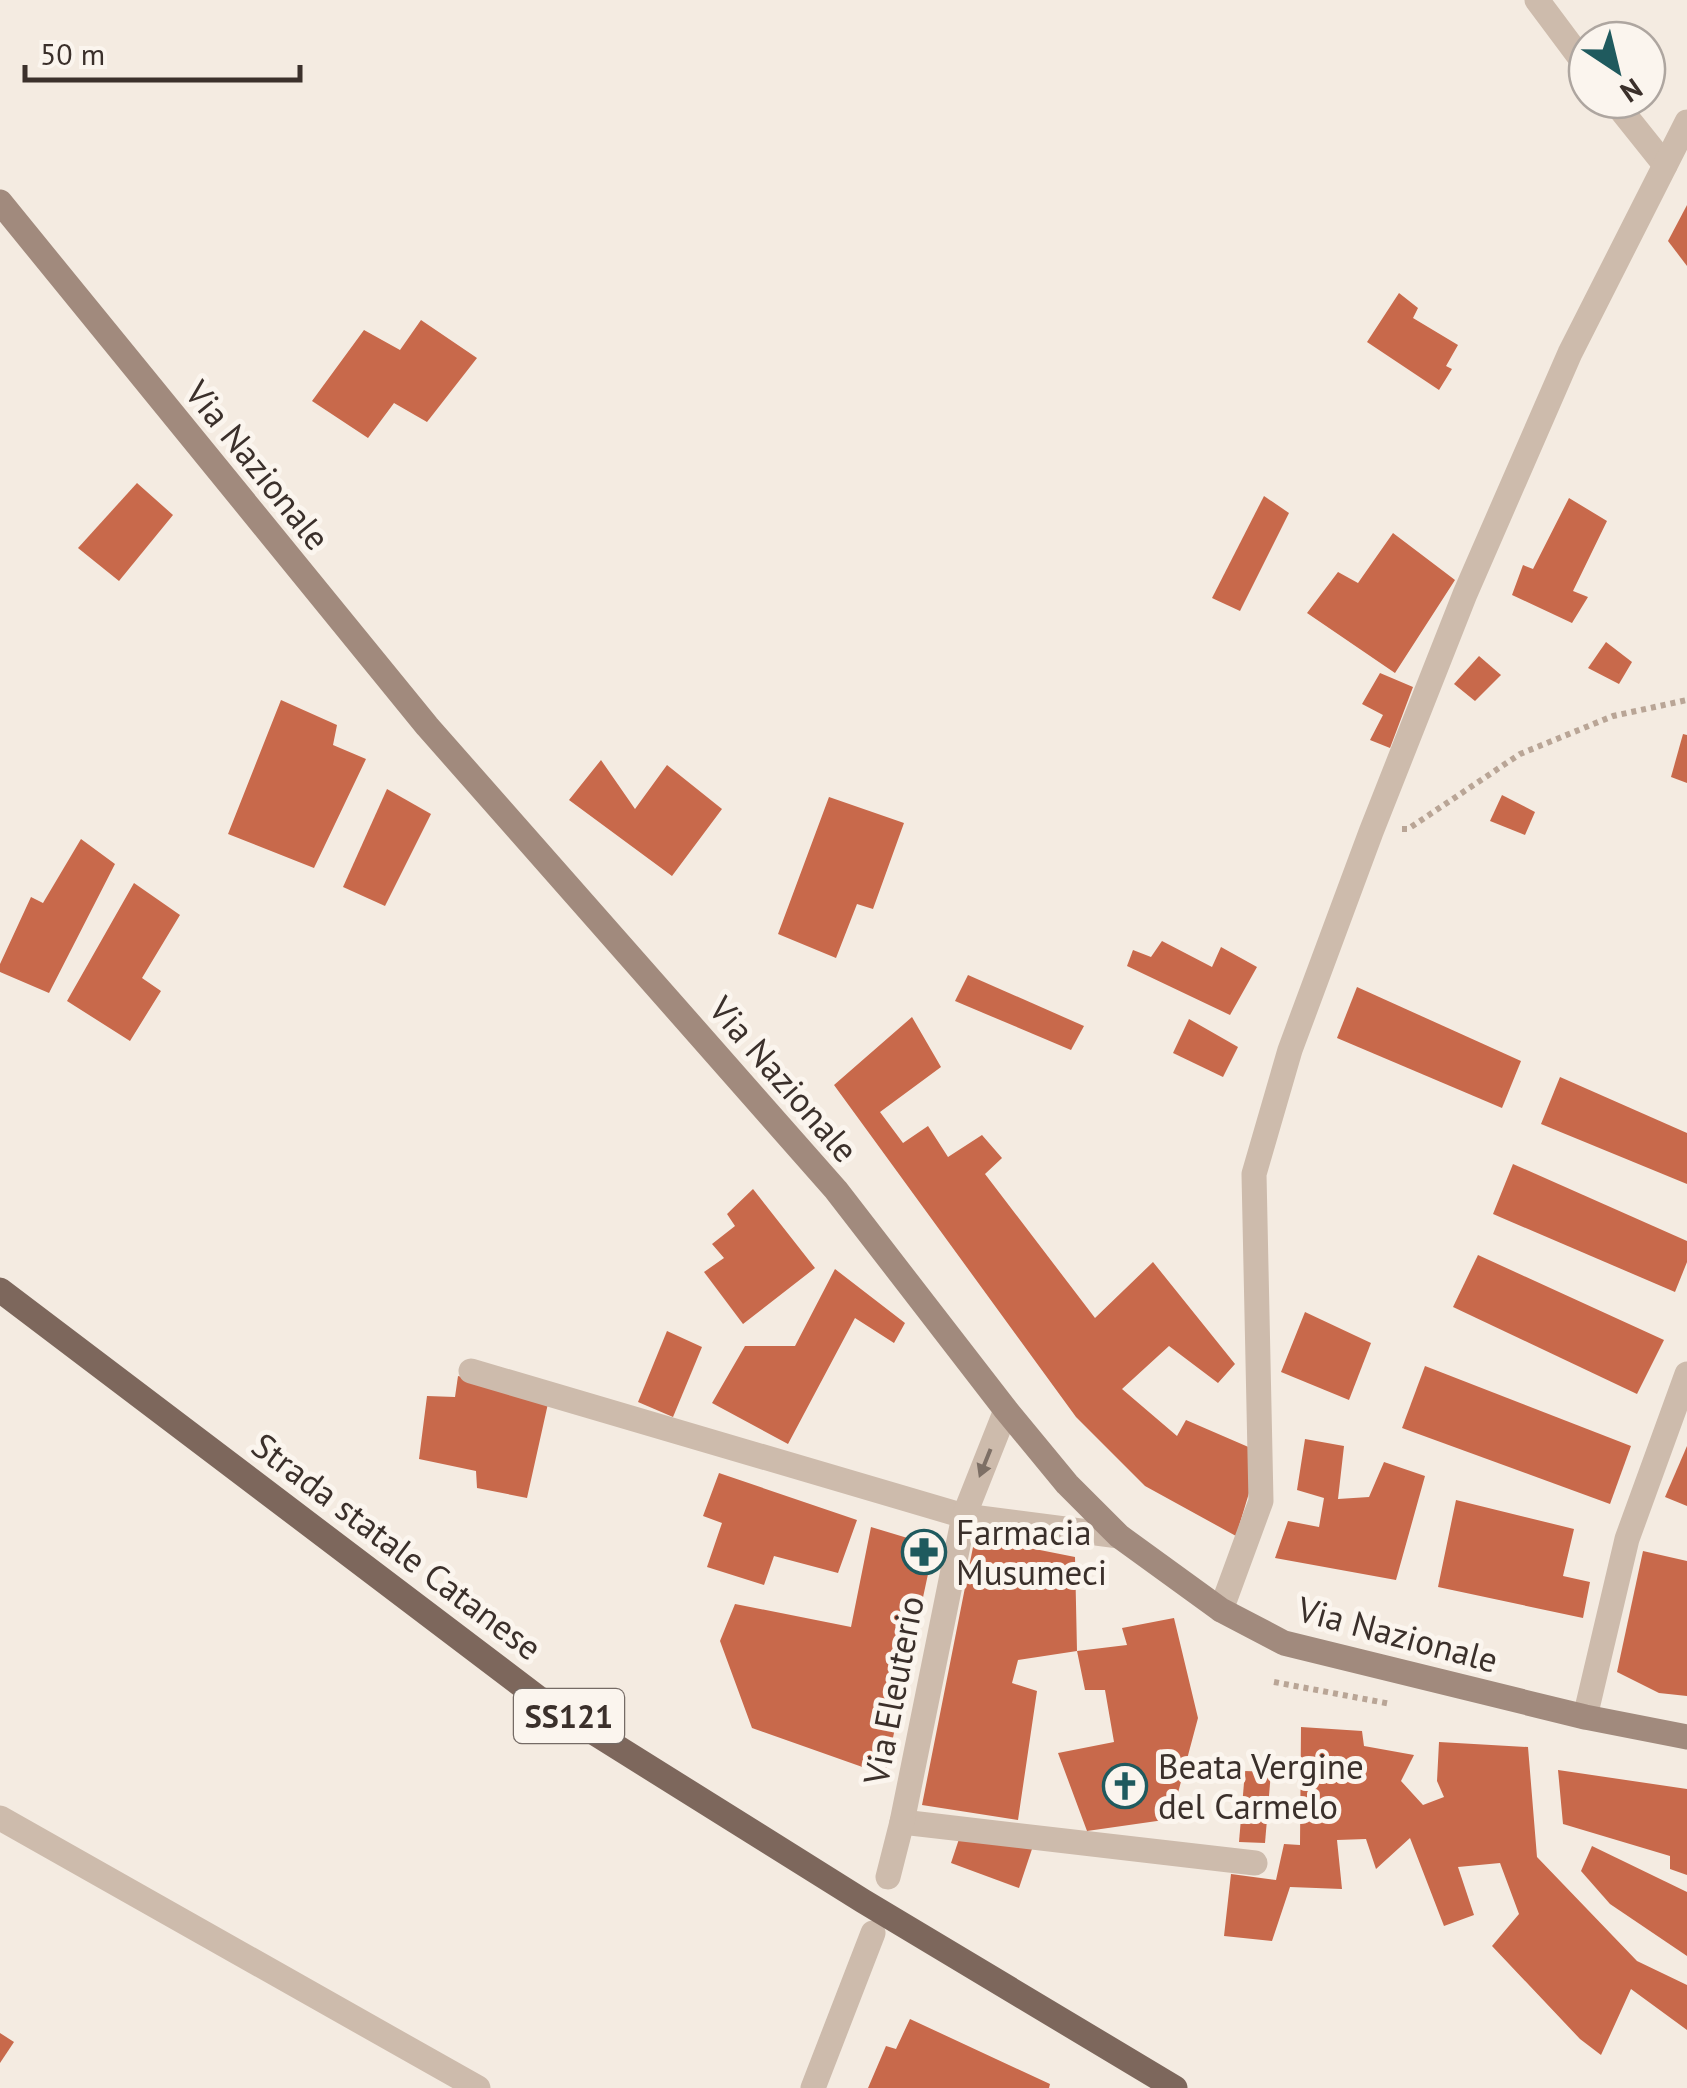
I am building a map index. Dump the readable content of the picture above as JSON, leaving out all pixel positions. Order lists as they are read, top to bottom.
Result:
{
  "streets": {
    "main road": ["Via Nazionale", "Strada statale Catanese", "SS121"],
    "street": ["Via Eleuterio"]
  },
  "crossings": [
    ["Via Nazionale", "Via Eleuterio"]
  ],
  "places": {
    "pharmacy": ["Farmacia Musumeci"],
    "church": ["Beata Vergine del Carmelo"]
  },
  "scale_bar": "50 m",
  "north": "bottom right"
}
